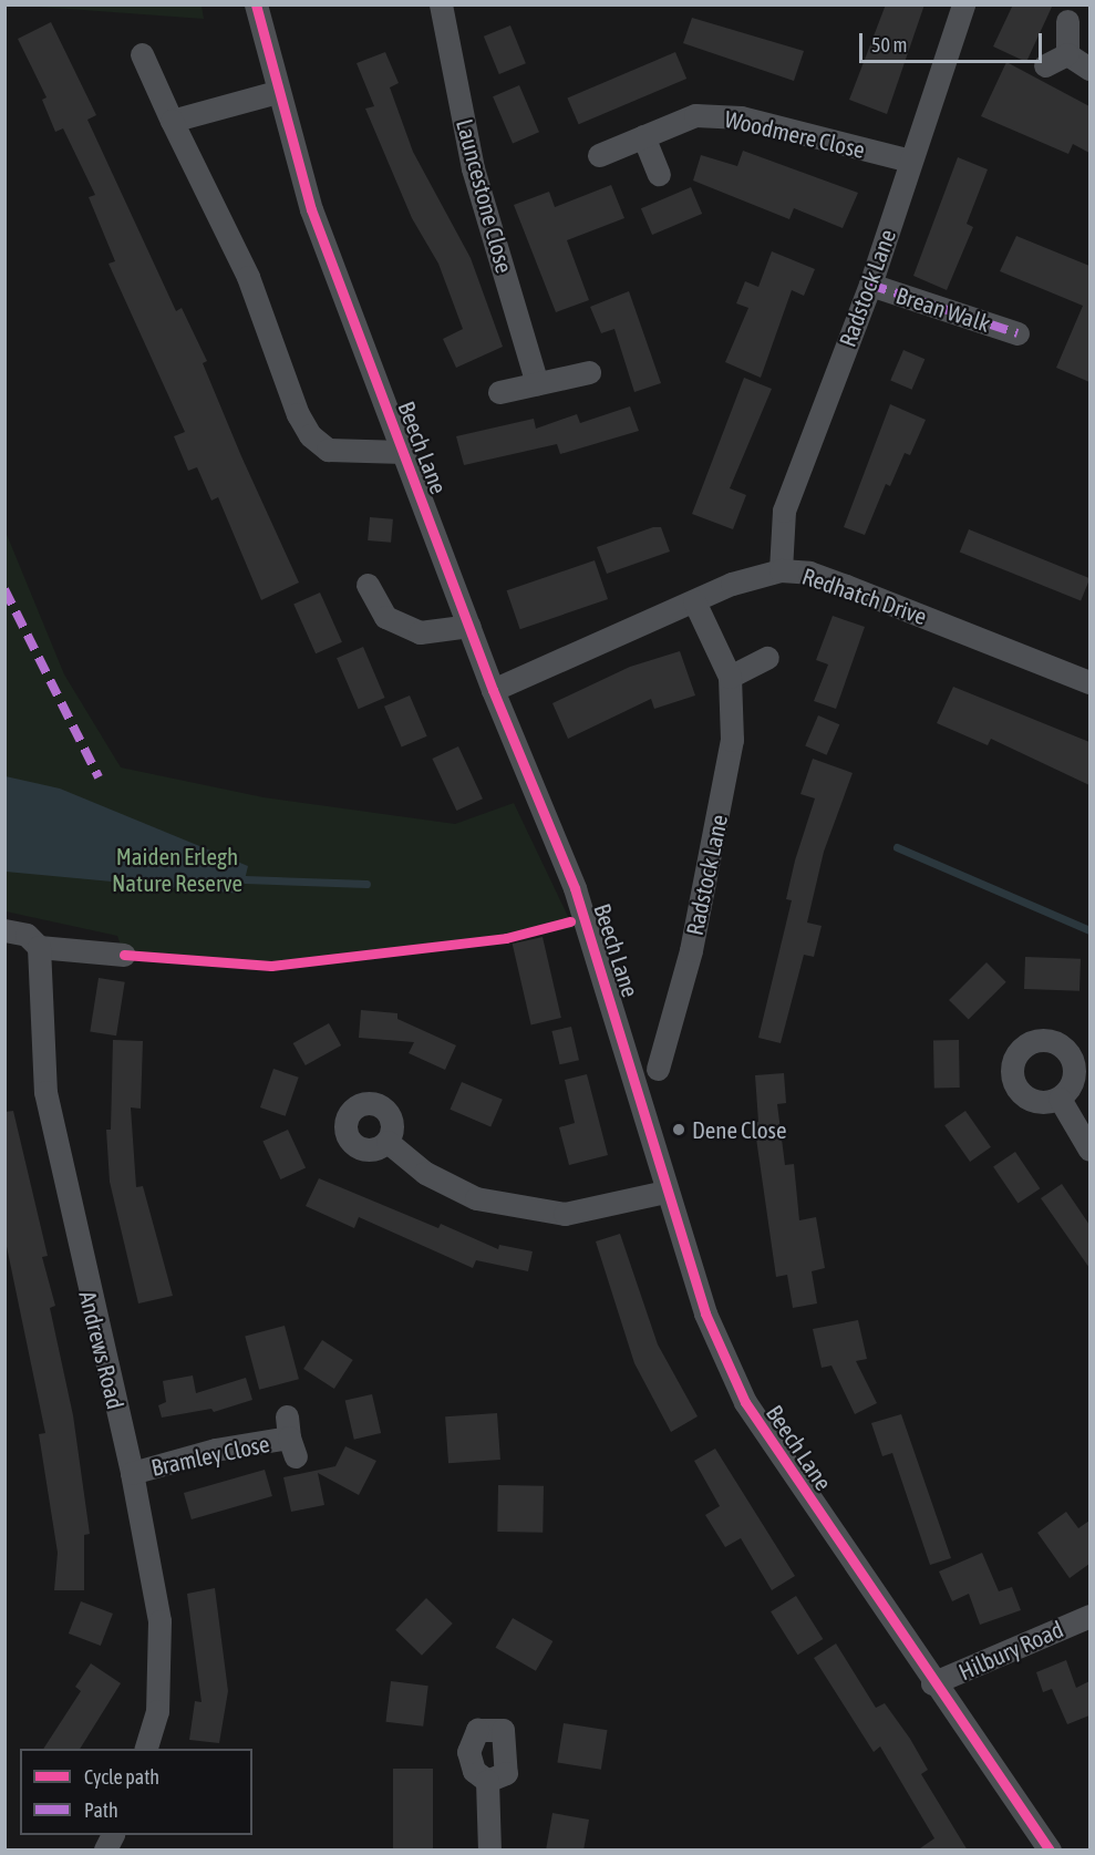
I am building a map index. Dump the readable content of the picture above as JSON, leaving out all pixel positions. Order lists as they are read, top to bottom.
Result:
{
  "streets": {
    "street": [
      "Woodmere Close",
      "Launcestone Close",
      "Radstock Lane",
      "Brean Walk",
      "Beech Lane",
      "Redhatch Drive",
      "Andrews Road",
      "Bramley Close",
      "Hilbury Road"
    ]
  },
  "crossings": [
    ["Woodmere Close", "Radstock Lane"],
    ["Radstock Lane", "Brean Walk"],
    ["Radstock Lane", "Redhatch Drive"],
    ["Beech Lane", "Redhatch Drive"],
    ["Beech Lane", "Hilbury Road"],
    ["Andrews Road", "Bramley Close"]
  ],
  "parks": ["Maiden Erlegh Nature Reserve"],
  "places": ["Dene Close"],
  "legend": ["Cycle path", "Path"],
  "scale_bar": "50 m"
}
